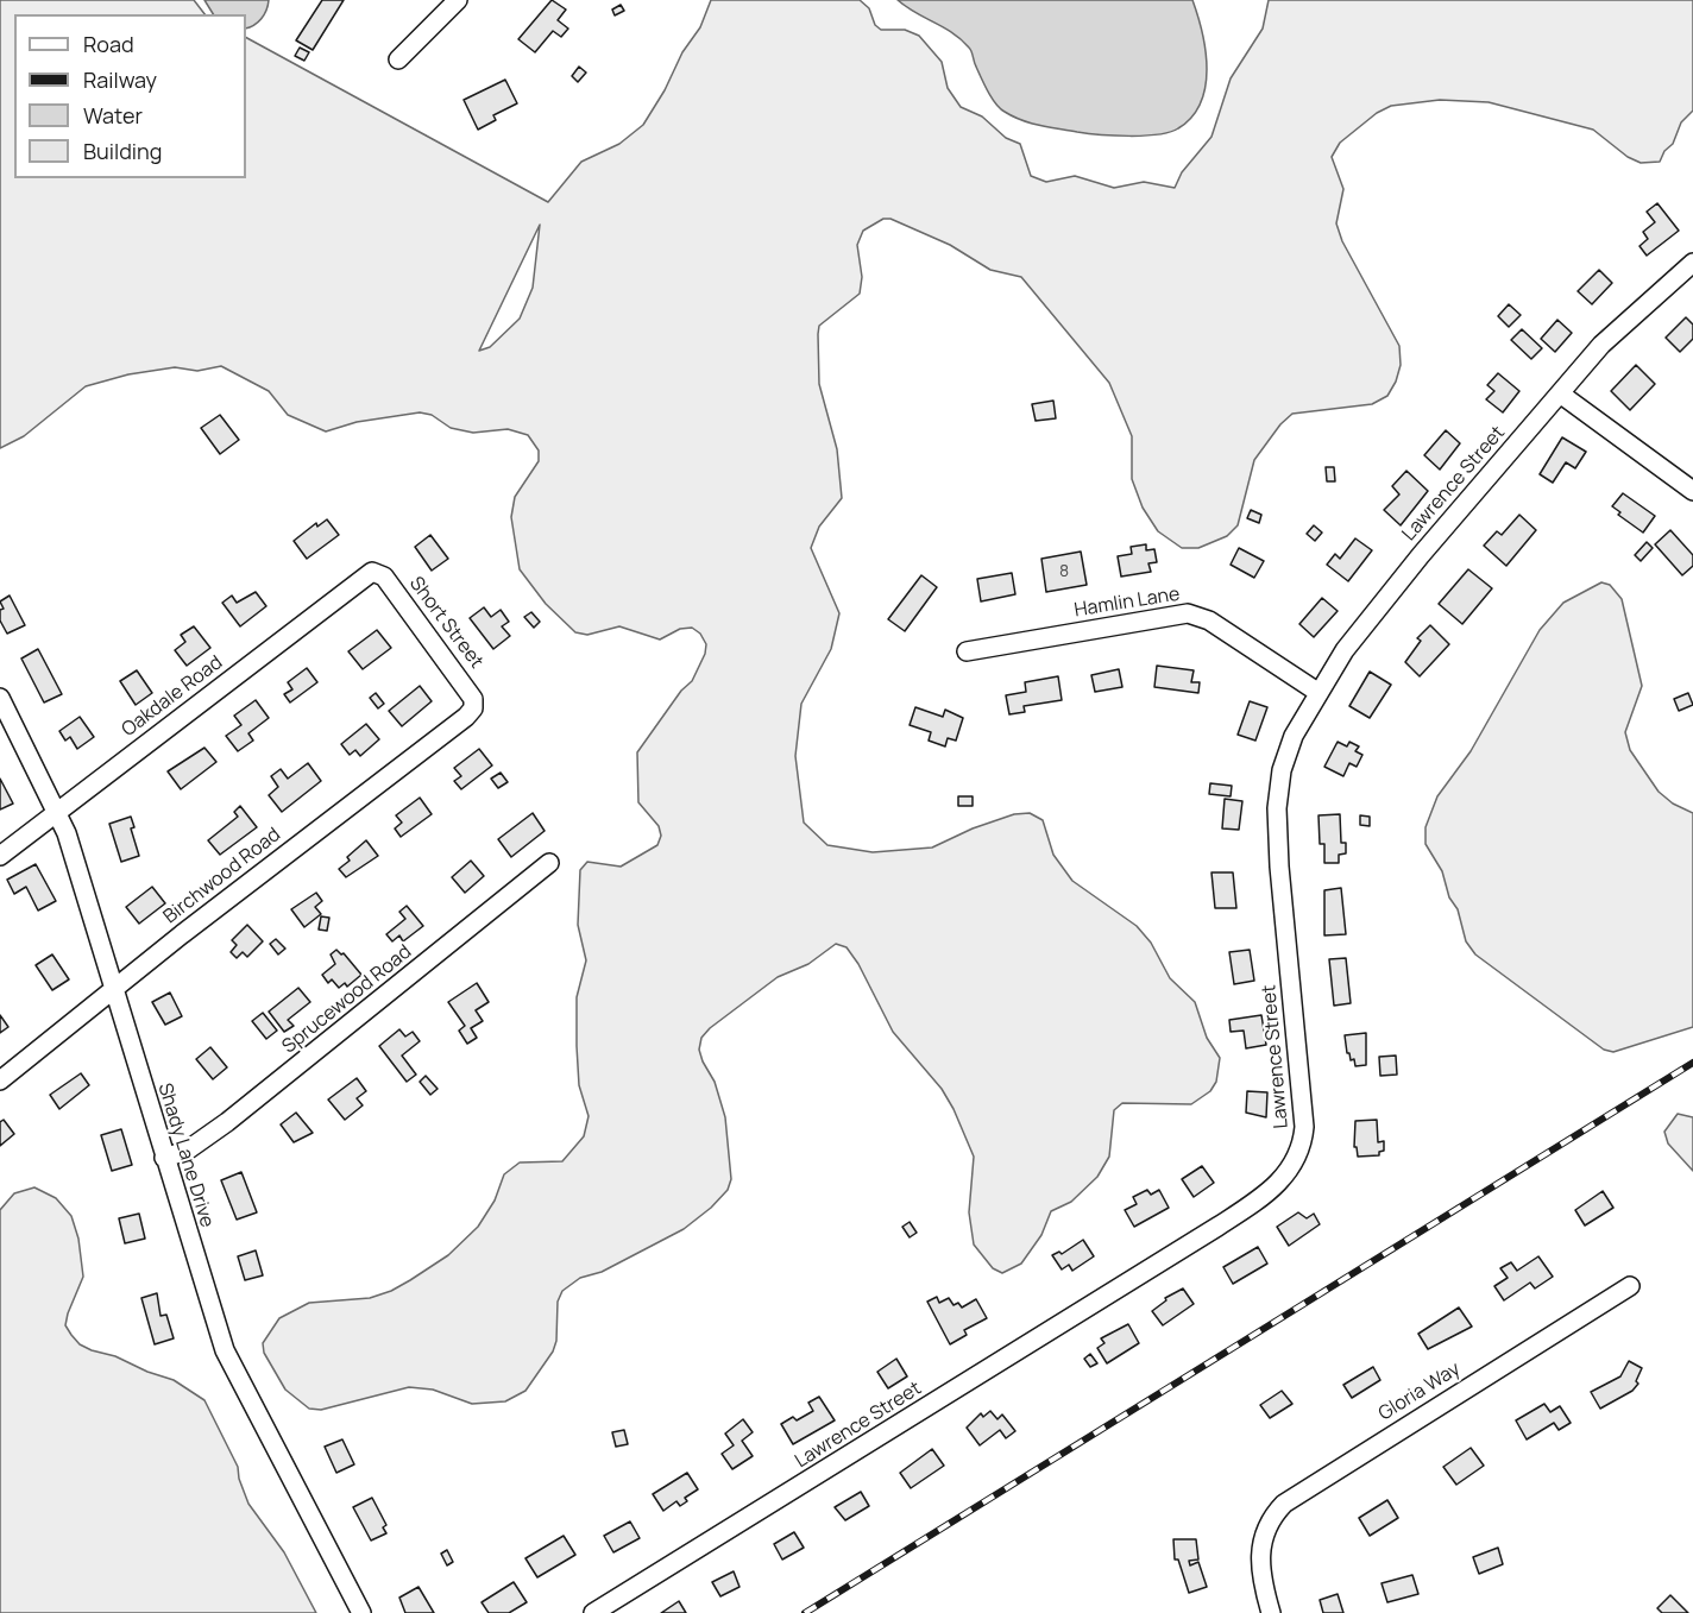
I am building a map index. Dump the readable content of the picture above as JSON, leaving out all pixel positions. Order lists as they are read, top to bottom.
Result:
{
  "streets": {
    "street": [
      "Lawrence Street",
      "Hamlin Lane",
      "Short Street",
      "Oakdale Road",
      "Birchwood Road",
      "Sprucewood Road",
      "Shady Lane Drive",
      "Gloria Way"
    ]
  },
  "crossings": [
    ["Lawrence Street", "Hamlin Lane"],
    ["Short Street", "Oakdale Road"],
    ["Short Street", "Birchwood Road"],
    ["Oakdale Road", "Shady Lane Drive"],
    ["Birchwood Road", "Shady Lane Drive"],
    ["Sprucewood Road", "Shady Lane Drive"]
  ],
  "house_numbers": ["8"],
  "legend": [
    "Road",
    "Railway",
    "Water",
    "Building"
  ]
}
